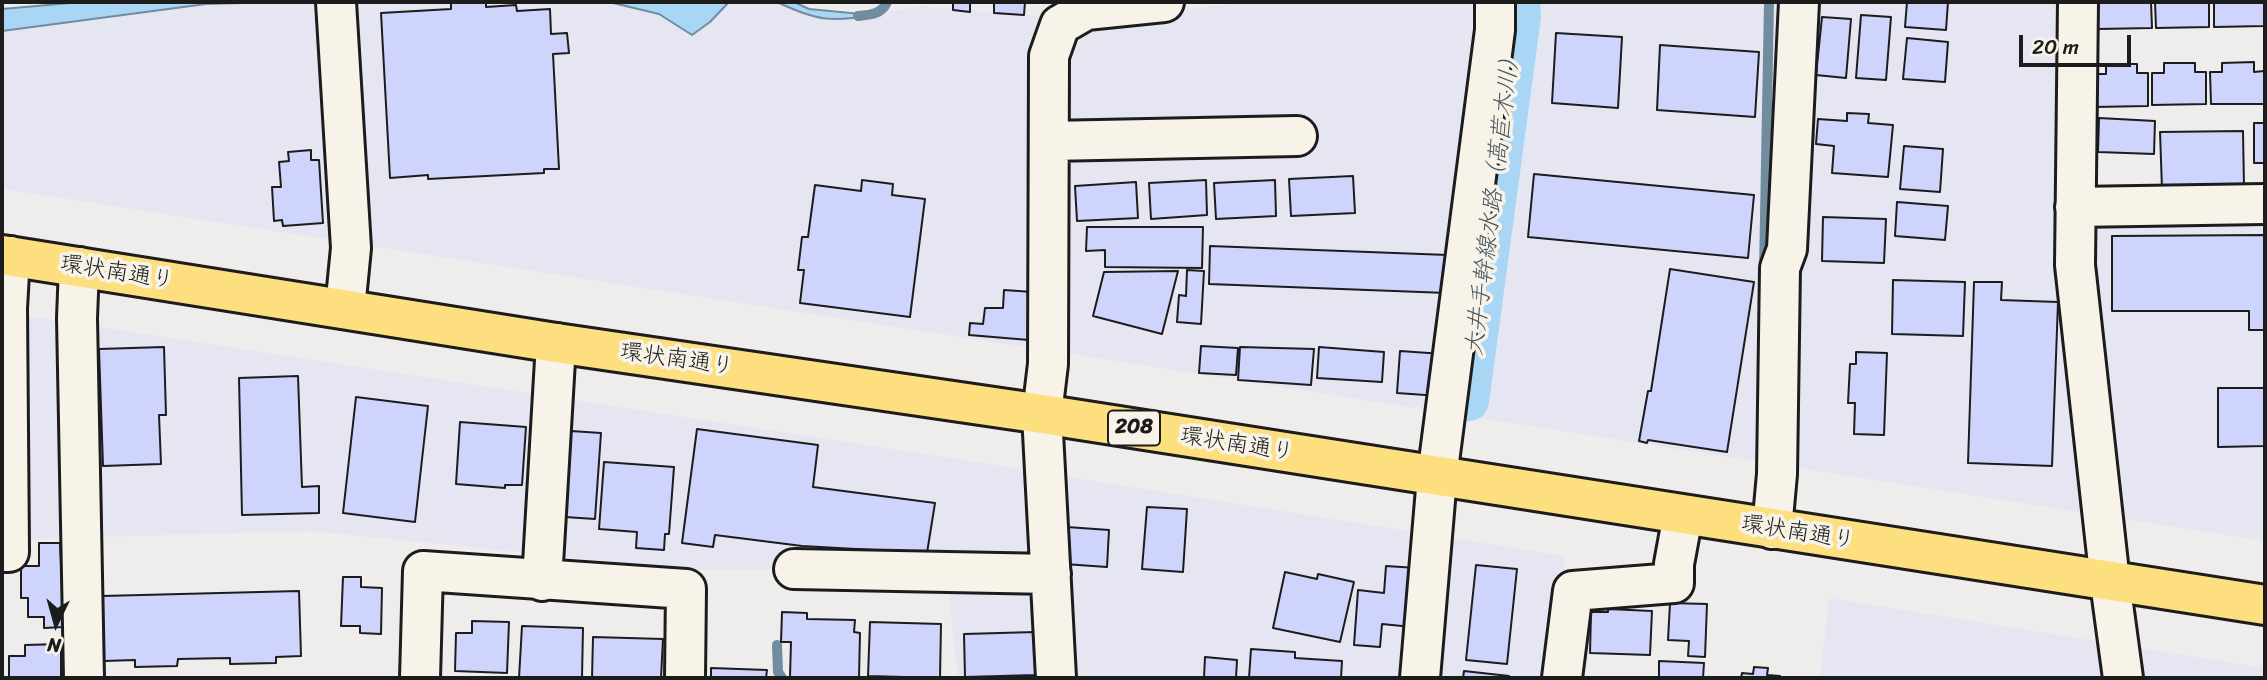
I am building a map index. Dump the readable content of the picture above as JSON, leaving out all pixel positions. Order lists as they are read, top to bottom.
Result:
{
  "streets": {
    "highway": ["環状南通り", "208"]
  },
  "water": ["大井手幹線水路（萵苣木川）"],
  "scale_bar": "20 m",
  "north": "bottom"
}
